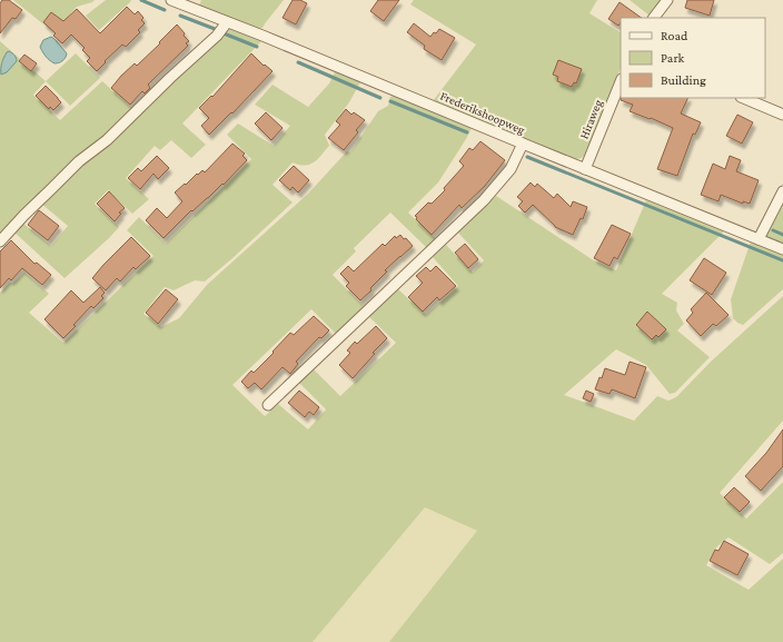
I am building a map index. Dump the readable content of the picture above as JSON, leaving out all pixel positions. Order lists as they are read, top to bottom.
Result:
{
  "streets": {
    "street": ["Frederikshoopweg", "Hiraweg"]
  },
  "crossings": [
    ["Frederikshoopweg", "Hiraweg"]
  ],
  "legend": ["Road", "Park", "Building"]
}
